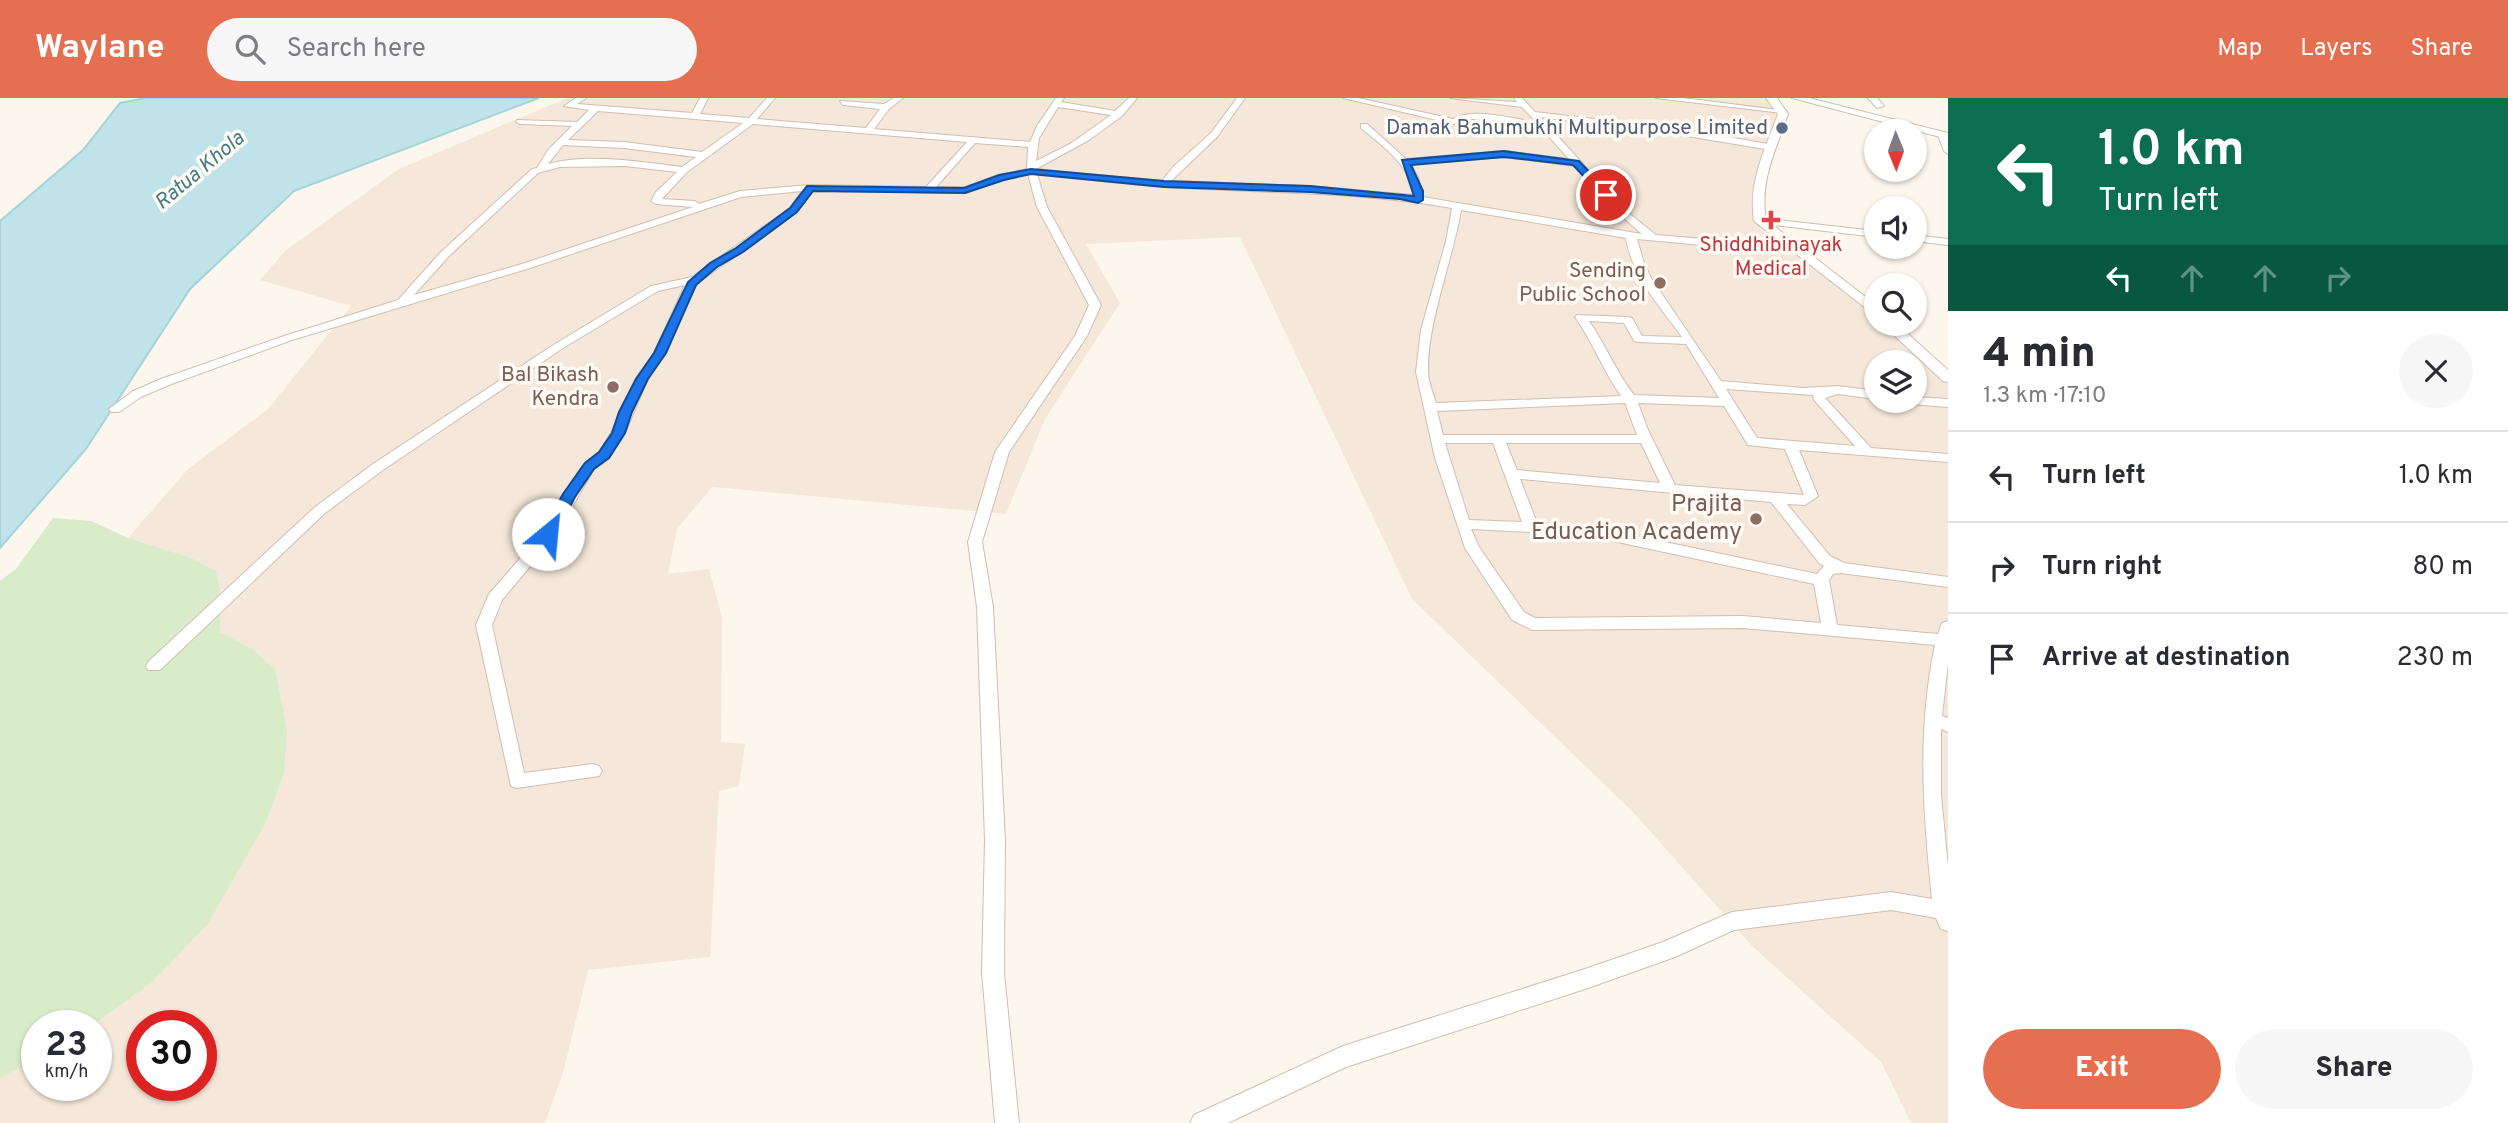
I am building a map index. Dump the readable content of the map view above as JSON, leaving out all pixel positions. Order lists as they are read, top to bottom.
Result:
{
  "water": ["Ratua Khola"],
  "places": {
    "other": [
      "Damak Bahumukhi Multipurpose Limited",
      "Sending Public School",
      "Bal Bikash Kendra",
      "Prajita Education Academy"
    ],
    "health": ["Shiddhibinayak Medical"]
  },
  "north": "bottom",
  "page": {
    "header": "Waylane",
    "search": "Search here",
    "nav": ["Map", "Layers", "Share"],
    "turn": ["1.0 km", "Turn left"],
    "heading": ["4 min", "1.3 km · 17:10"],
    "list": [
      {
        "name": "Turn left",
        "value": "1.0 km"
      },
      {
        "name": "Turn right",
        "value": "80 m"
      },
      {
        "name": "Arrive at destination",
        "value": "230 m"
      }
    ],
    "speed": "23 km/h",
    "limit": "30",
    "buttons": ["Exit", "Share"]
  }
}
